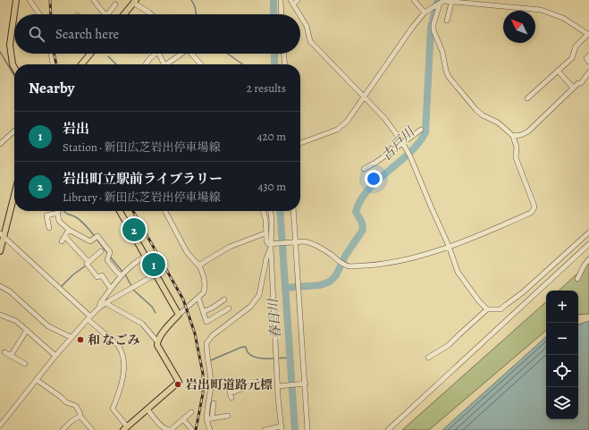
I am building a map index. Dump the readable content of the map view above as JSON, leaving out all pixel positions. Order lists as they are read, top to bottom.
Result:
{
  "water": ["古戸川", "春日川"],
  "places": ["和 なごみ", "岩出町道路元標"],
  "north": "top left",
  "page": {
    "search": "Search here",
    "heading": ["Nearby", "2 results"],
    "list": [
      {
        "mark": "1",
        "name": "岩出",
        "note": "Station · 新田広芝岩出停車場線",
        "value": "420 m"
      },
      {
        "mark": "2",
        "name": "岩出町立駅前ライブラリー",
        "note": "Library · 新田広芝岩出停車場線",
        "value": "430 m"
      }
    ],
    "pins": ["2", "1"],
    "map_buttons": ["+", "−"]
  }
}
